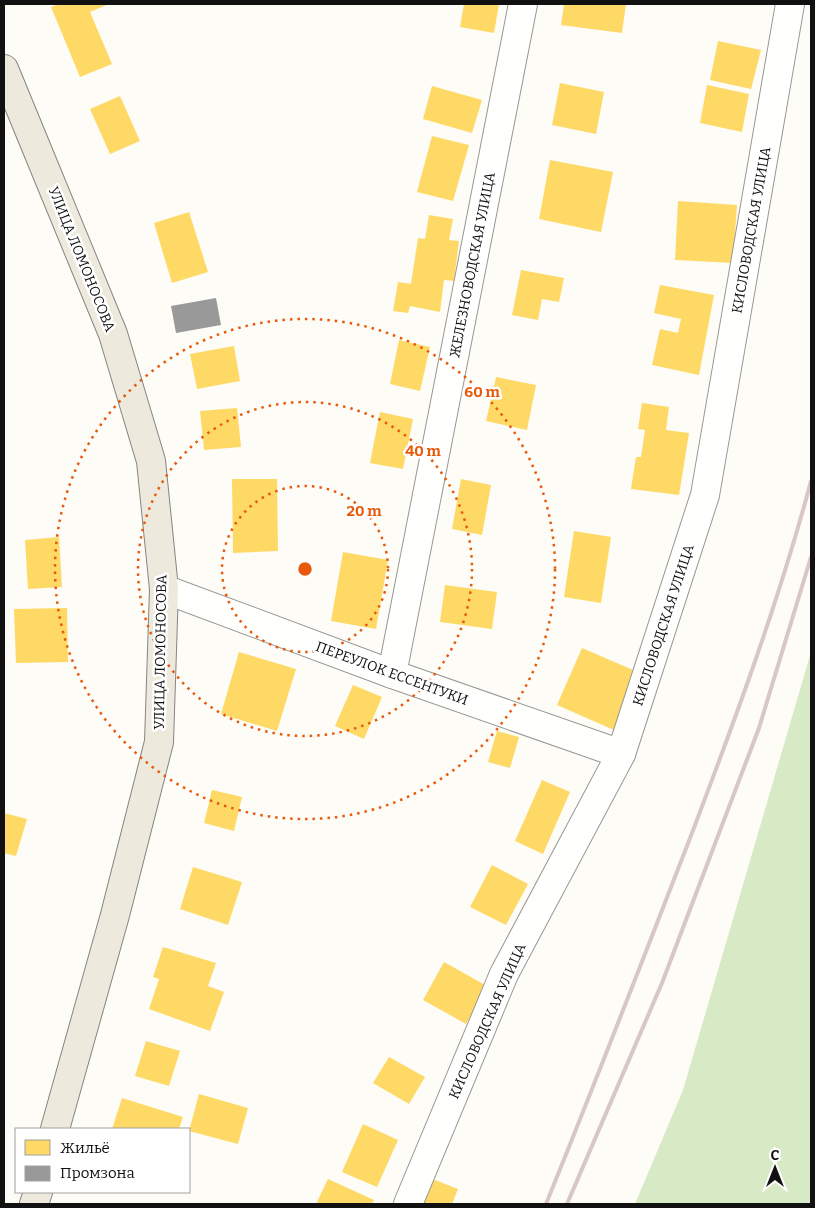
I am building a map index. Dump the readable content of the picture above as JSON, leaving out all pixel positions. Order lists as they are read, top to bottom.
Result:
{
  "streets": {
    "main road": ["УЛИЦА ЛОМОНОСОВА"],
    "street": ["КИСЛОВОДСКАЯ УЛИЦА", "ЖЕЛЕЗНОВОДСКАЯ УЛИЦА", "ПЕРЕУЛОК ЕССЕНТУКИ"]
  },
  "crossings": [
    ["КИСЛОВОДСКАЯ УЛИЦА", "ПЕРЕУЛОК ЕССЕНТУКИ"],
    ["УЛИЦА ЛОМОНОСОВА", "ПЕРЕУЛОК ЕССЕНТУКИ"],
    ["ЖЕЛЕЗНОВОДСКАЯ УЛИЦА", "ПЕРЕУЛОК ЕССЕНТУКИ"]
  ],
  "legend": ["Жильё", "Промзона"],
  "north": "top",
  "rings": ["60 m", "40 m", "20 m"]
}
